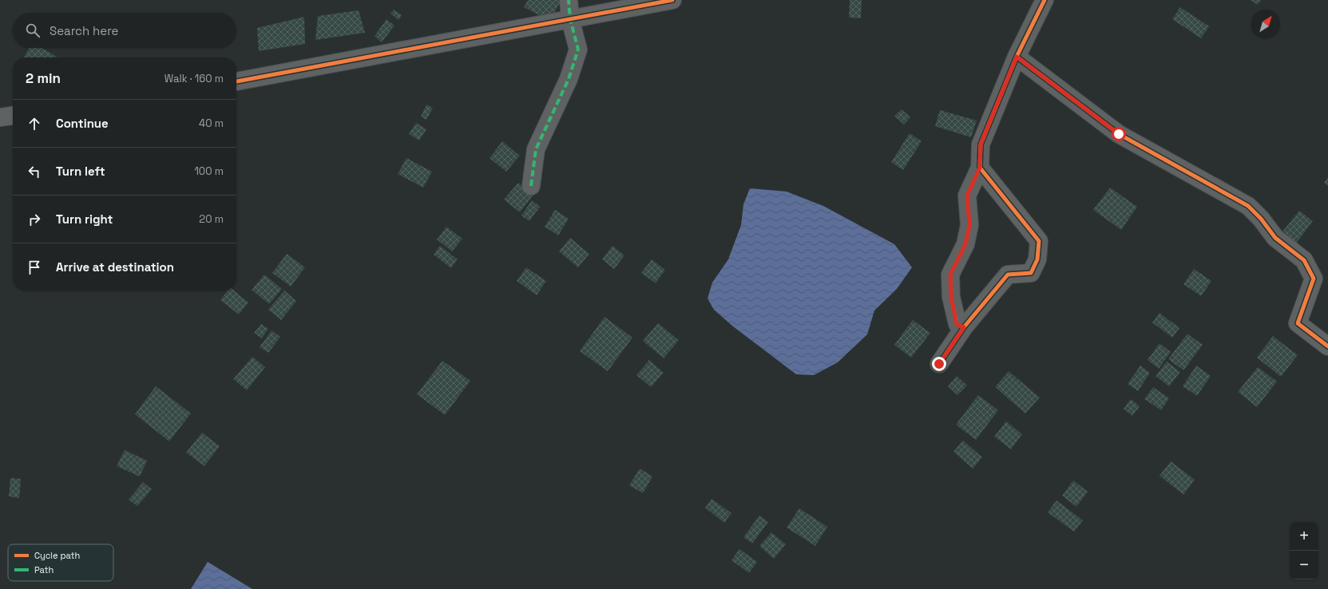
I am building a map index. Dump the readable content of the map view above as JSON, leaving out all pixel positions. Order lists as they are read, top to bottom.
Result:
{
  "legend": ["Cycle path", "Path"],
  "north": "top right",
  "page": {
    "search": "Search here",
    "heading": ["2 min", "Walk · 160 m"],
    "list": [
      ["Continue", "40 m"],
      ["Turn left", "100 m"],
      ["Turn right", "20 m"],
      "Arrive at destination"
    ],
    "map_buttons": ["+", "−"]
  }
}
